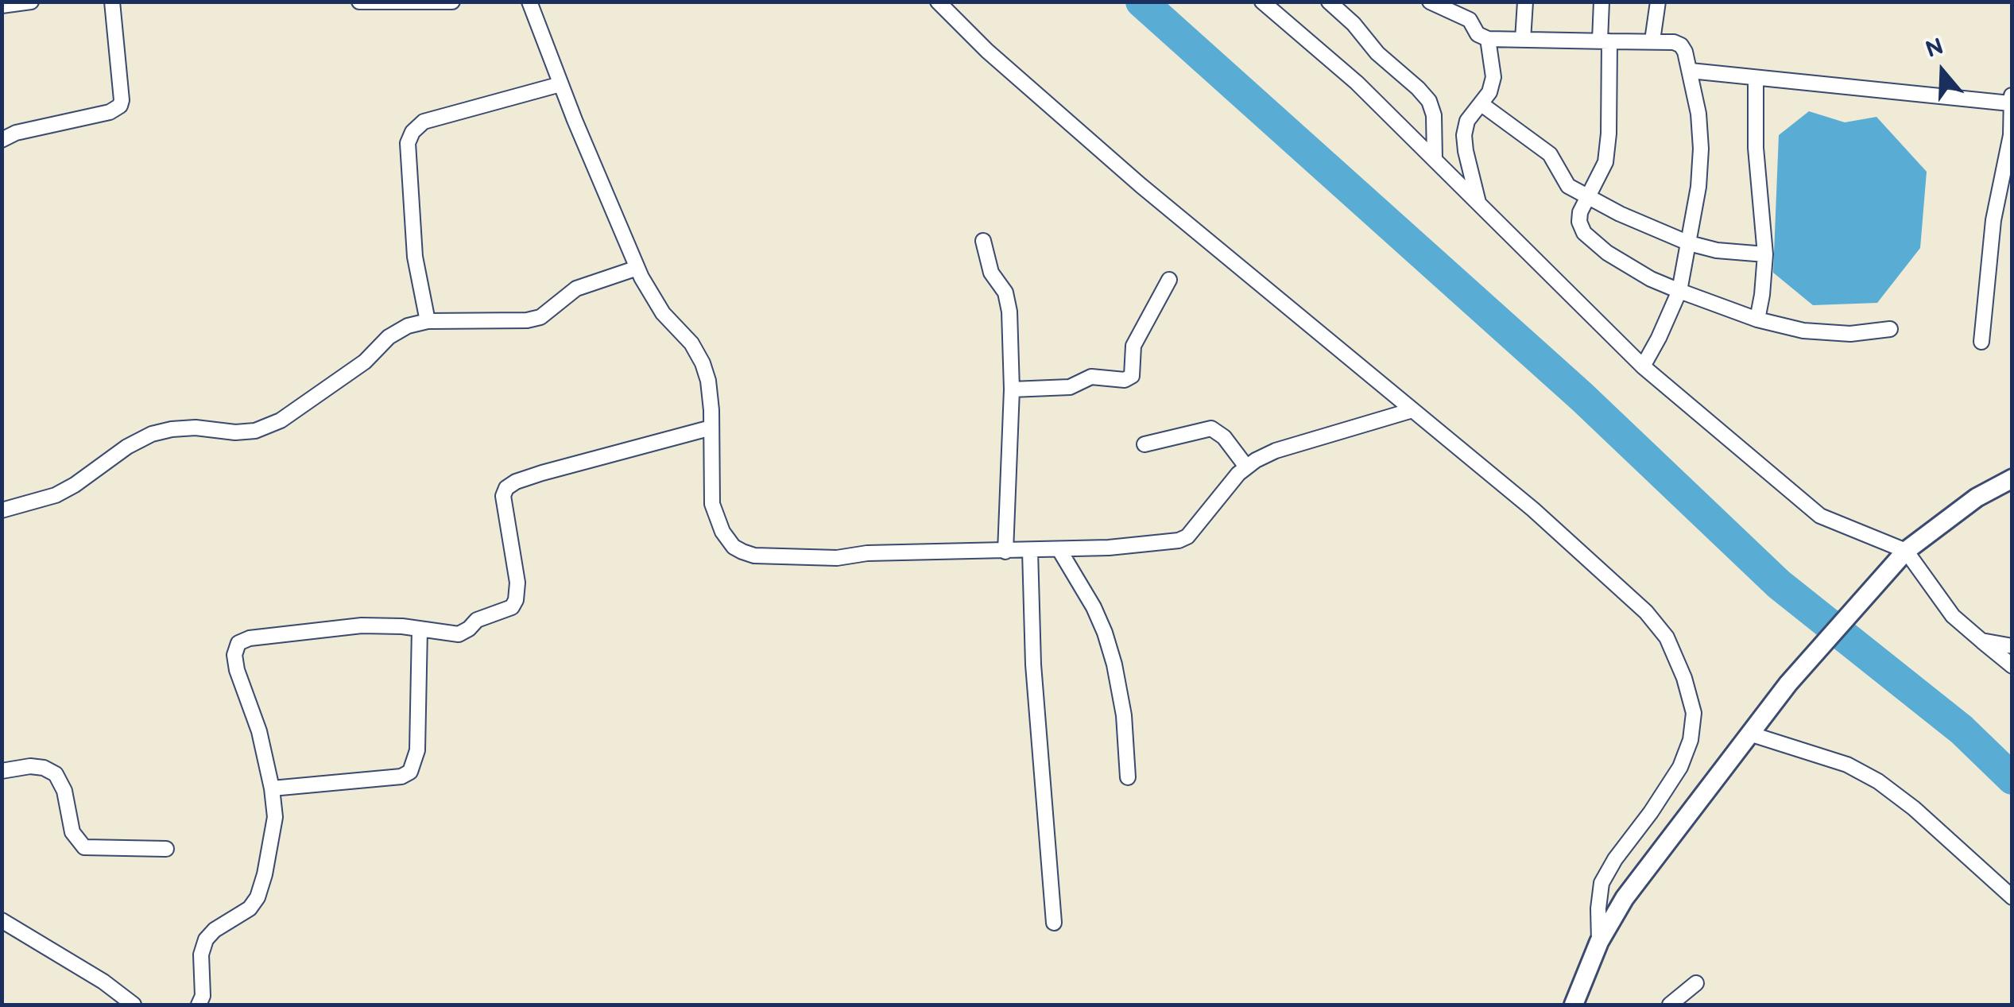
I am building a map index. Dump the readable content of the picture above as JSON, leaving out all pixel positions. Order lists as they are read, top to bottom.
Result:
{
  "north": "top"
}
